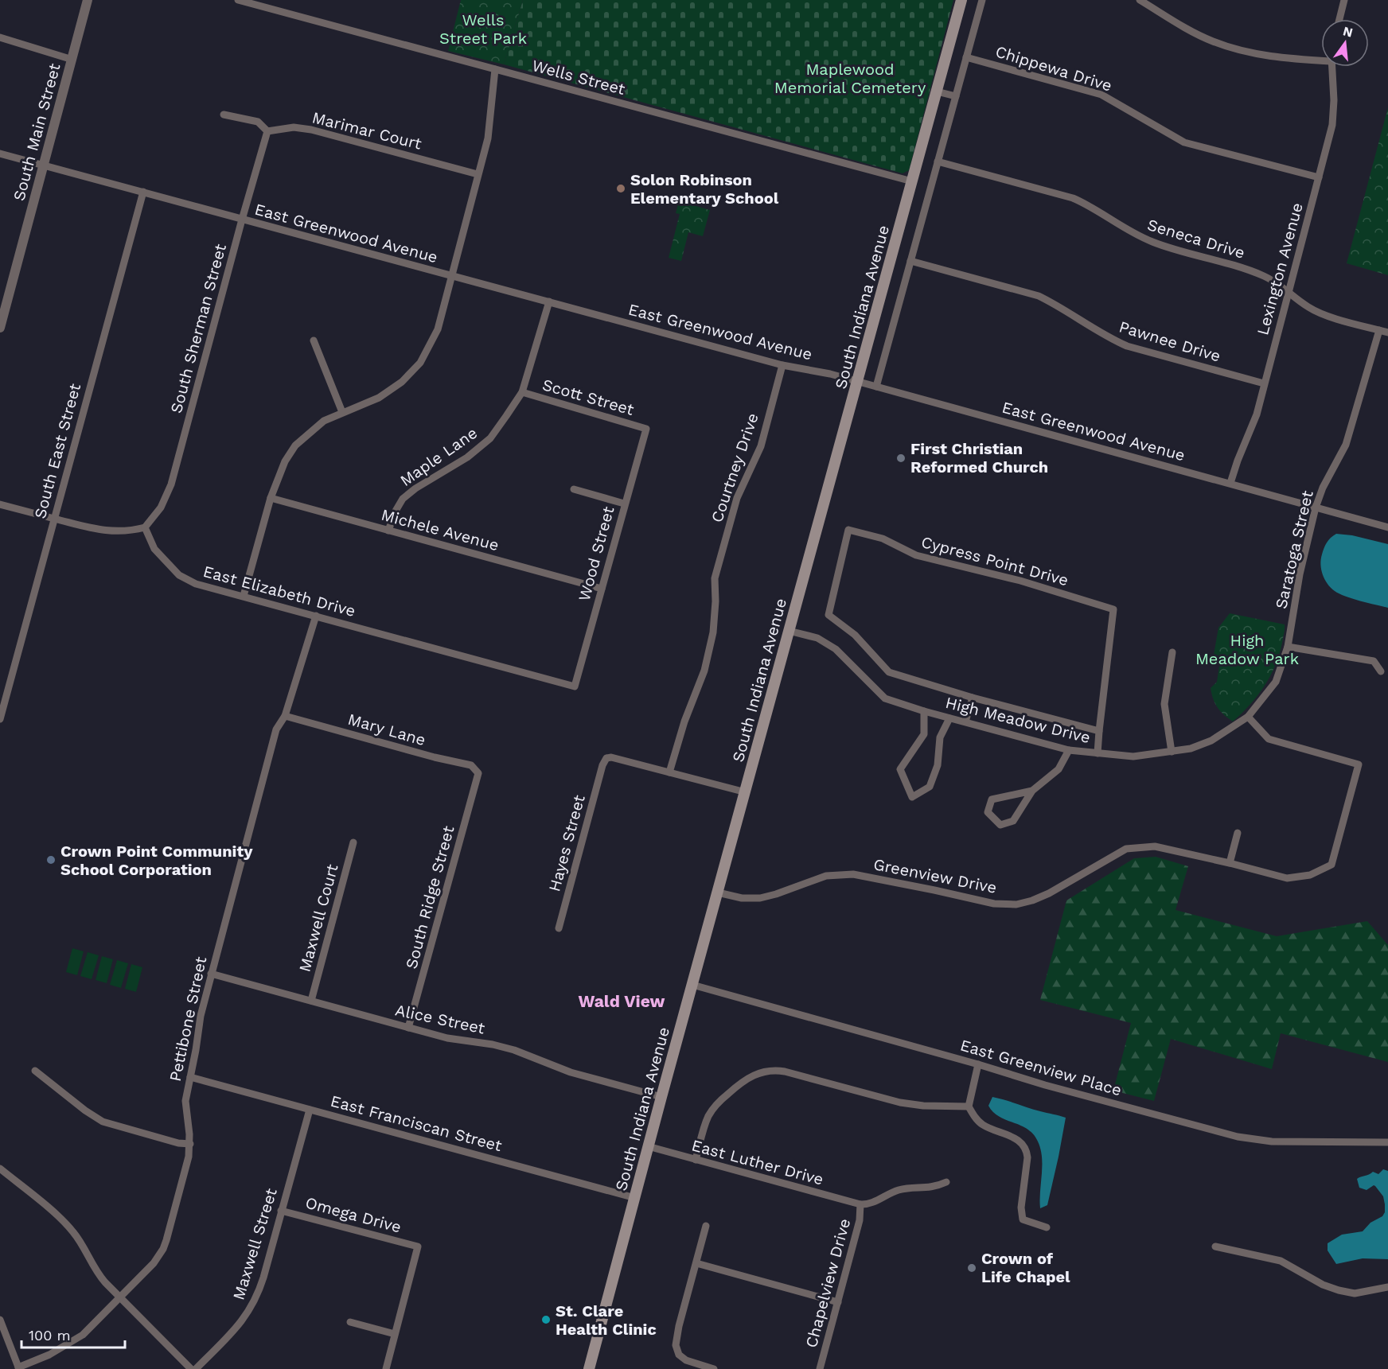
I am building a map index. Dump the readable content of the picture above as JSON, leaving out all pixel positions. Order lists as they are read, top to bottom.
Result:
{
  "streets": {
    "main road": ["South Indiana Avenue"],
    "street": [
      "Chippewa Drive",
      "Wells Street",
      "Marimar Court",
      "South Main Street",
      "East Greenwood Avenue",
      "Seneca Drive",
      "Lexington Avenue",
      "South Sherman Street",
      "Pawnee Drive",
      "Scott Street",
      "South East Street",
      "Maple Lane",
      "Courtney Drive",
      "Michele Avenue",
      "Saratoga Street",
      "Wood Street",
      "Cypress Point Drive",
      "East Elizabeth Drive",
      "High Meadow Drive",
      "Mary Lane",
      "Hayes Street",
      "Greenview Drive",
      "South Ridge Street",
      "Maxwell Court",
      "Pettibone Street",
      "Alice Street",
      "East Greenview Place",
      "East Franciscan Street",
      "East Luther Drive",
      "Omega Drive",
      "Maxwell Street",
      "Chapelview Drive"
    ]
  },
  "crossings": [
    ["Chippewa Drive", "Lexington Avenue"],
    ["Wells Street", "South Indiana Avenue"],
    ["Marimar Court", "South Sherman Street"],
    ["South Main Street", "East Greenwood Avenue"],
    ["East Greenwood Avenue", "Lexington Avenue"],
    ["East Greenwood Avenue", "South Indiana Avenue"],
    ["East Greenwood Avenue", "South Sherman Street"],
    ["East Greenwood Avenue", "South East Street"],
    ["East Greenwood Avenue", "Maple Lane"],
    ["East Greenwood Avenue", "Courtney Drive"],
    ["East Greenwood Avenue", "Saratoga Street"],
    ["Seneca Drive", "Lexington Avenue"],
    ["Seneca Drive", "Saratoga Street"],
    ["Lexington Avenue", "Pawnee Drive"],
    ["South Indiana Avenue", "High Meadow Drive"],
    ["South Indiana Avenue", "Greenview Drive"],
    ["South Indiana Avenue", "Alice Street"],
    ["South Indiana Avenue", "East Greenview Place"],
    ["South Indiana Avenue", "East Franciscan Street"],
    ["South Indiana Avenue", "East Luther Drive"],
    ["South Sherman Street", "East Elizabeth Drive"],
    ["Scott Street", "Maple Lane"],
    ["Scott Street", "Wood Street"],
    ["Maple Lane", "Michele Avenue"],
    ["Courtney Drive", "Hayes Street"],
    ["Michele Avenue", "Wood Street"],
    ["Saratoga Street", "High Meadow Drive"],
    ["Saratoga Street", "Greenview Drive"],
    ["Wood Street", "East Elizabeth Drive"],
    ["East Elizabeth Drive", "Pettibone Street"],
    ["High Meadow Drive", "Greenview Drive"],
    ["Mary Lane", "South Ridge Street"],
    ["Mary Lane", "Pettibone Street"],
    ["South Ridge Street", "Alice Street"],
    ["Maxwell Court", "Alice Street"],
    ["Pettibone Street", "Alice Street"],
    ["Pettibone Street", "East Franciscan Street"],
    ["East Franciscan Street", "Maxwell Street"],
    ["East Luther Drive", "Chapelview Drive"],
    ["Omega Drive", "Maxwell Street"]
  ],
  "districts": ["Wald View"],
  "parks": ["Wells Street Park", "Maplewood Memorial Cemetery", "High Meadow Park"],
  "places": [
    "Solon Robinson Elementary School",
    "First Christian Reformed Church",
    "Crown Point Community School Corporation",
    "Crown of Life Chapel",
    "St. Clare Health Clinic"
  ],
  "scale_bar": "100 m",
  "north": "top"
}
